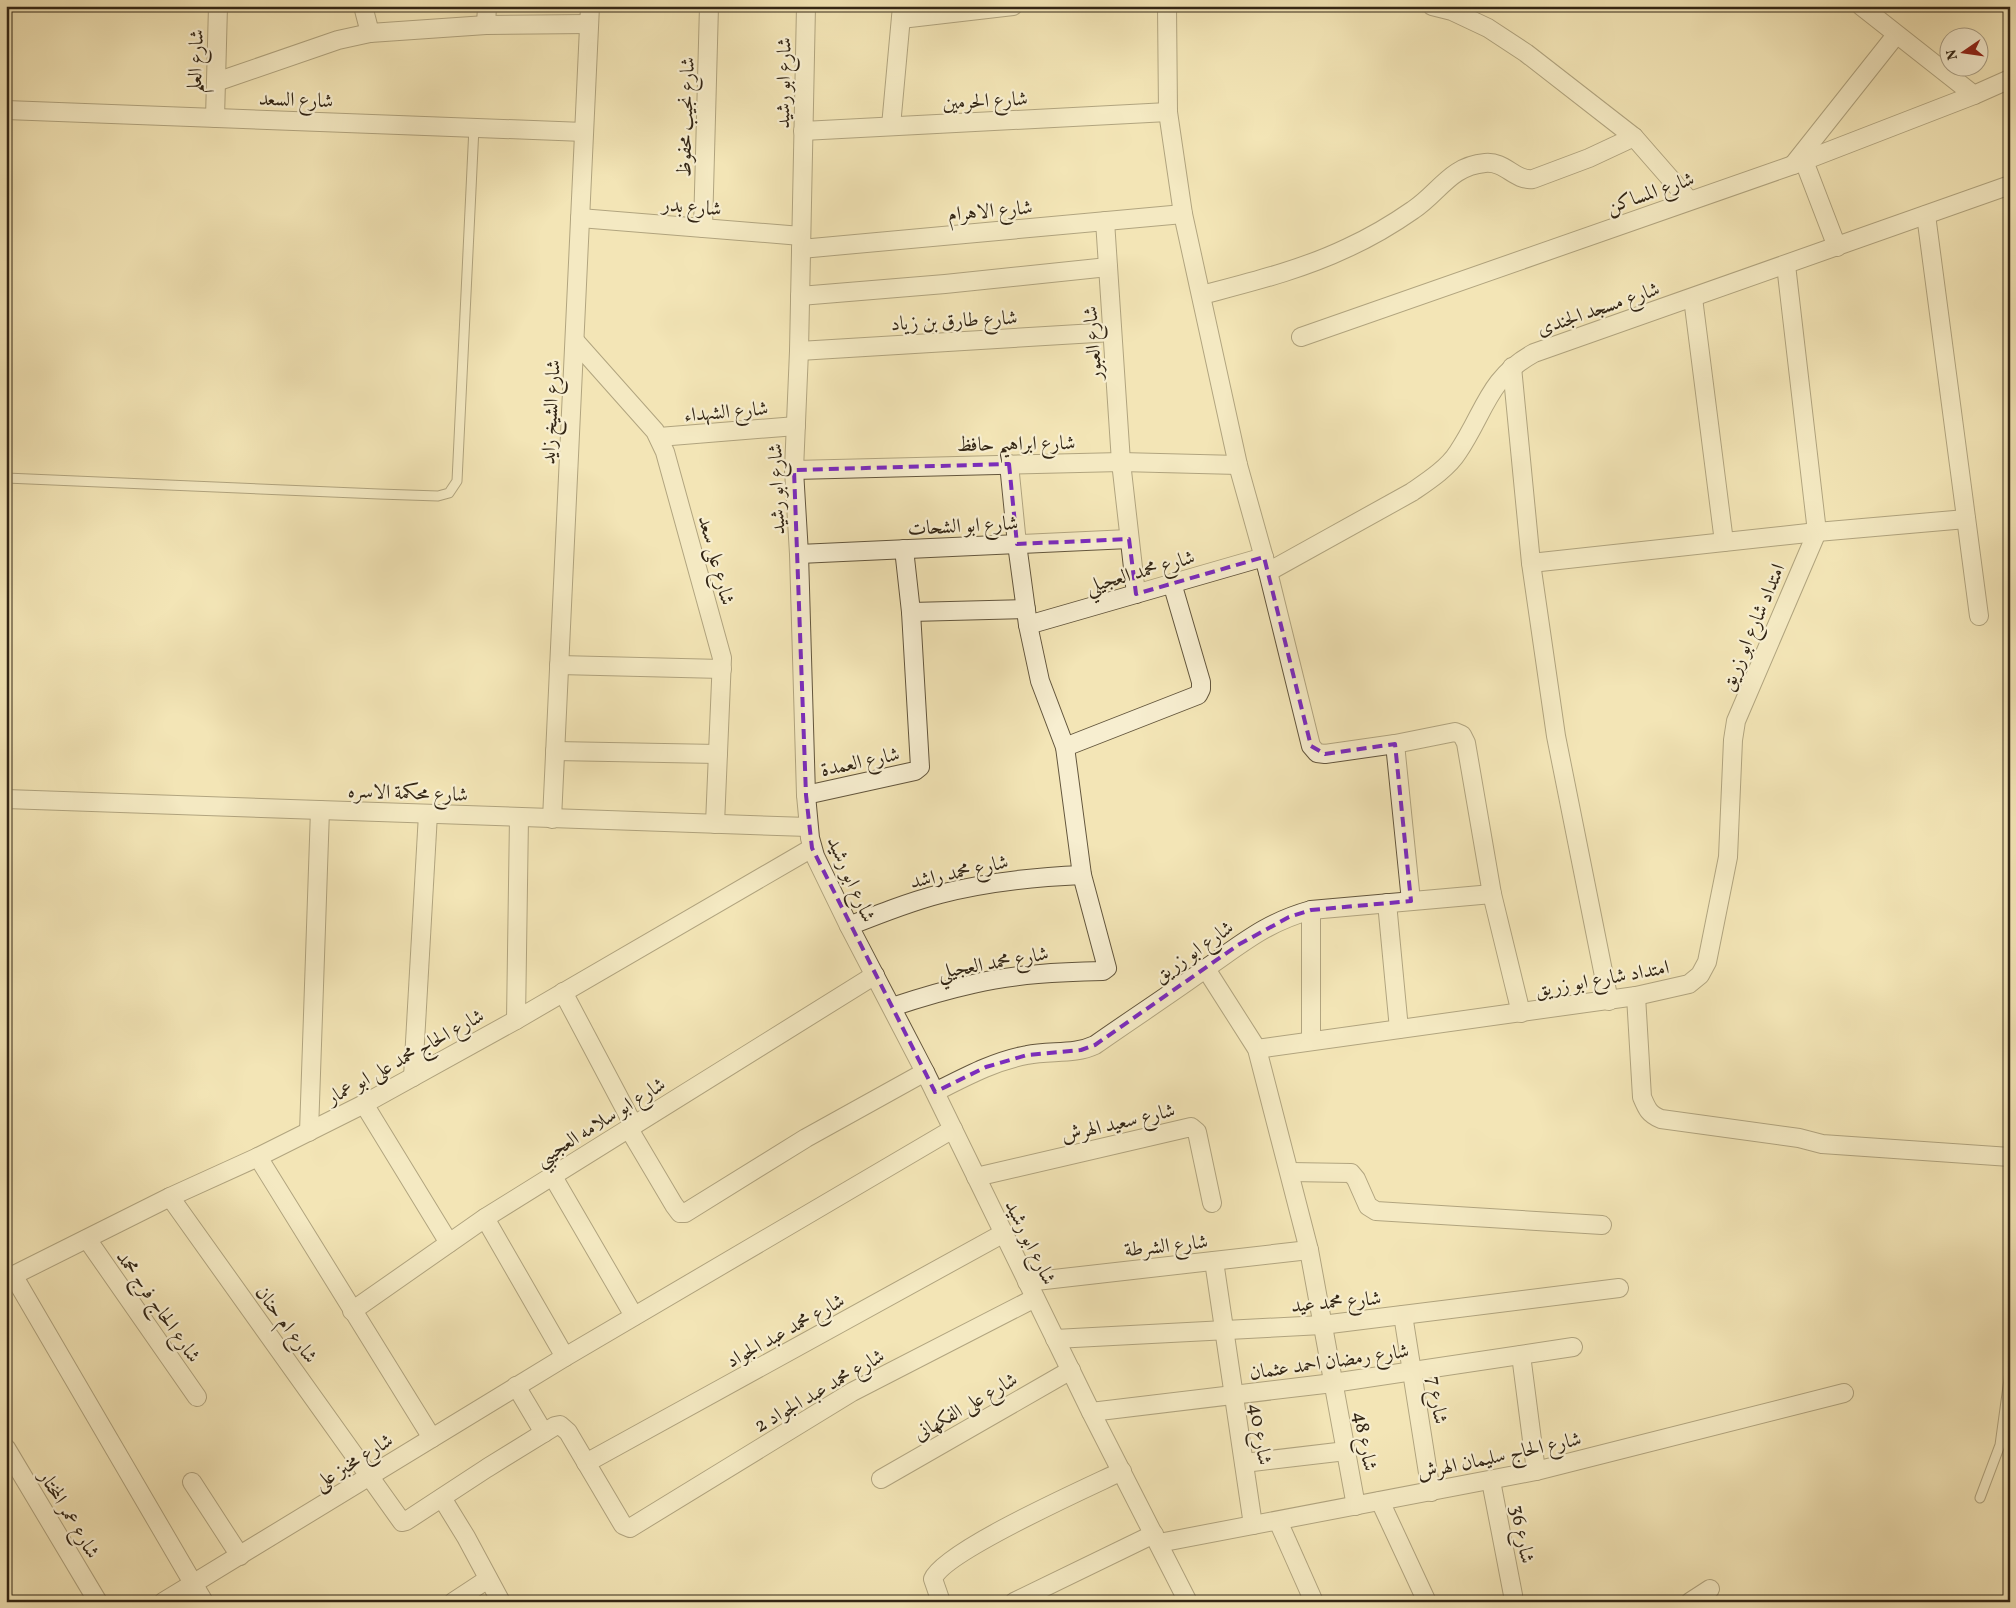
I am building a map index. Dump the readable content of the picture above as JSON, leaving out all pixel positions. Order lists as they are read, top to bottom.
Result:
{
  "streets": {
    "street": [
      "شارع العلم",
      "شارع ابو رشيد",
      "شارع السعد",
      "شارع الحرمين",
      "شارع نجيب محفوظ",
      "شارع المساكن",
      "شارع بدر",
      "شارع الاهرام",
      "شارع مسجد الجندى",
      "شارع طارق بن زياد",
      "شارع العبور",
      "شارع الشهداء",
      "شارع الشيخ زايد",
      "شارع ابراهيم حافظ",
      "شارع ابو الشحات",
      "شارع على سعد",
      "شارع محمد العجيلي",
      "امتداد شارع ابو زريق",
      "شارع العمدة",
      "شارع محكمة الاسره",
      "شارع محمد راشد",
      "شارع ابو زريق",
      "شارع الحاج محمد على ابو عمار",
      "شارع ابو سلامه العجيبي",
      "شارع سعيد الهرش",
      "شارع الشرطة",
      "شارع محمد عيد",
      "شارع الحاج فرج محمد",
      "شارع ام حنان",
      "شارع محمد عبد الجواد",
      "شارع رمضان احمد عثمان",
      "شارع محمد عبد الجواد 2",
      "شارع 7",
      "شارع على الفكهانى",
      "شارع 40",
      "شارع 48",
      "شارع الحاج سليمان الهرش",
      "شارع مخبز على",
      "شارع عمر المختار",
      "شارع 36"
    ]
  },
  "crossings": [
    ["شارع العلم", "شارع السعد"],
    ["شارع ابو رشيد", "شارع الحرمين"],
    ["شارع ابو رشيد", "شارع بدر"],
    ["شارع ابو رشيد", "شارع الاهرام"],
    ["شارع ابو رشيد", "شارع طارق بن زياد"],
    ["شارع ابو رشيد", "شارع الشهداء"],
    ["شارع ابو رشيد", "شارع ابراهيم حافظ"],
    ["شارع ابو رشيد", "شارع ابو الشحات"],
    ["شارع ابو رشيد", "شارع محمد العجيلي"],
    ["شارع ابو رشيد", "شارع العمدة"],
    ["شارع ابو رشيد", "شارع محكمة الاسره"],
    ["شارع ابو رشيد", "شارع محمد راشد"],
    ["شارع ابو رشيد", "شارع ابو زريق"],
    ["شارع ابو رشيد", "شارع الحاج محمد على ابو عمار"],
    ["شارع ابو رشيد", "شارع ابو سلامه العجيبي"],
    ["شارع ابو رشيد", "شارع سعيد الهرش"],
    ["شارع ابو رشيد", "شارع الشرطة"],
    ["شارع ابو رشيد", "شارع محمد عيد"],
    ["شارع ابو رشيد", "شارع محمد عبد الجواد"],
    ["شارع ابو رشيد", "شارع رمضان احمد عثمان"],
    ["شارع ابو رشيد", "شارع محمد عبد الجواد 2"],
    ["شارع ابو رشيد", "شارع على الفكهانى"],
    ["شارع ابو رشيد", "شارع الحاج سليمان الهرش"],
    ["شارع ابو رشيد", "شارع مخبز على"],
    ["شارع السعد", "شارع الشيخ زايد"],
    ["شارع نجيب محفوظ", "شارع بدر"],
    ["شارع بدر", "شارع الاهرام"],
    ["شارع بدر", "شارع الشيخ زايد"],
    ["شارع الاهرام", "شارع العبور"],
    ["شارع مسجد الجندى", "شارع محمد العجيلي"],
    ["شارع طارق بن زياد", "شارع العبور"],
    ["شارع العبور", "شارع ابراهيم حافظ"],
    ["شارع العبور", "شارع ابو الشحات"],
    ["شارع العبور", "شارع محمد العجيلي"],
    ["شارع الشهداء", "شارع على سعد"],
    ["شارع الشيخ زايد", "شارع على سعد"],
    ["شارع الشيخ زايد", "شارع محكمة الاسره"],
    ["شارع على سعد", "شارع محكمة الاسره"],
    ["شارع محمد العجيلي", "شارع العمدة"],
    ["شارع محمد العجيلي", "شارع محمد راشد"],
    ["امتداد شارع ابو زريق", "شارع 48"],
    ["شارع ابو زريق", "شارع 48"],
    ["شارع الحاج محمد على ابو عمار", "شارع الحاج فرج محمد"],
    ["شارع الحاج محمد على ابو عمار", "شارع ام حنان"],
    ["شارع الشرطة", "شارع 40"],
    ["شارع الشرطة", "شارع 48"],
    ["شارع محمد عيد", "شارع 7"],
    ["شارع محمد عيد", "شارع 40"],
    ["شارع محمد عيد", "شارع 48"],
    ["شارع ام حنان", "شارع مخبز على"],
    ["شارع محمد عبد الجواد", "شارع محمد عبد الجواد 2"],
    ["شارع رمضان احمد عثمان", "شارع 7"],
    ["شارع رمضان احمد عثمان", "شارع 40"],
    ["شارع رمضان احمد عثمان", "شارع 48"],
    ["شارع 7", "شارع الحاج سليمان الهرش"],
    ["شارع 40", "شارع الحاج سليمان الهرش"],
    ["شارع 48", "شارع الحاج سليمان الهرش"],
    ["شارع الحاج سليمان الهرش", "شارع 36"]
  ],
  "north": "left"
}
